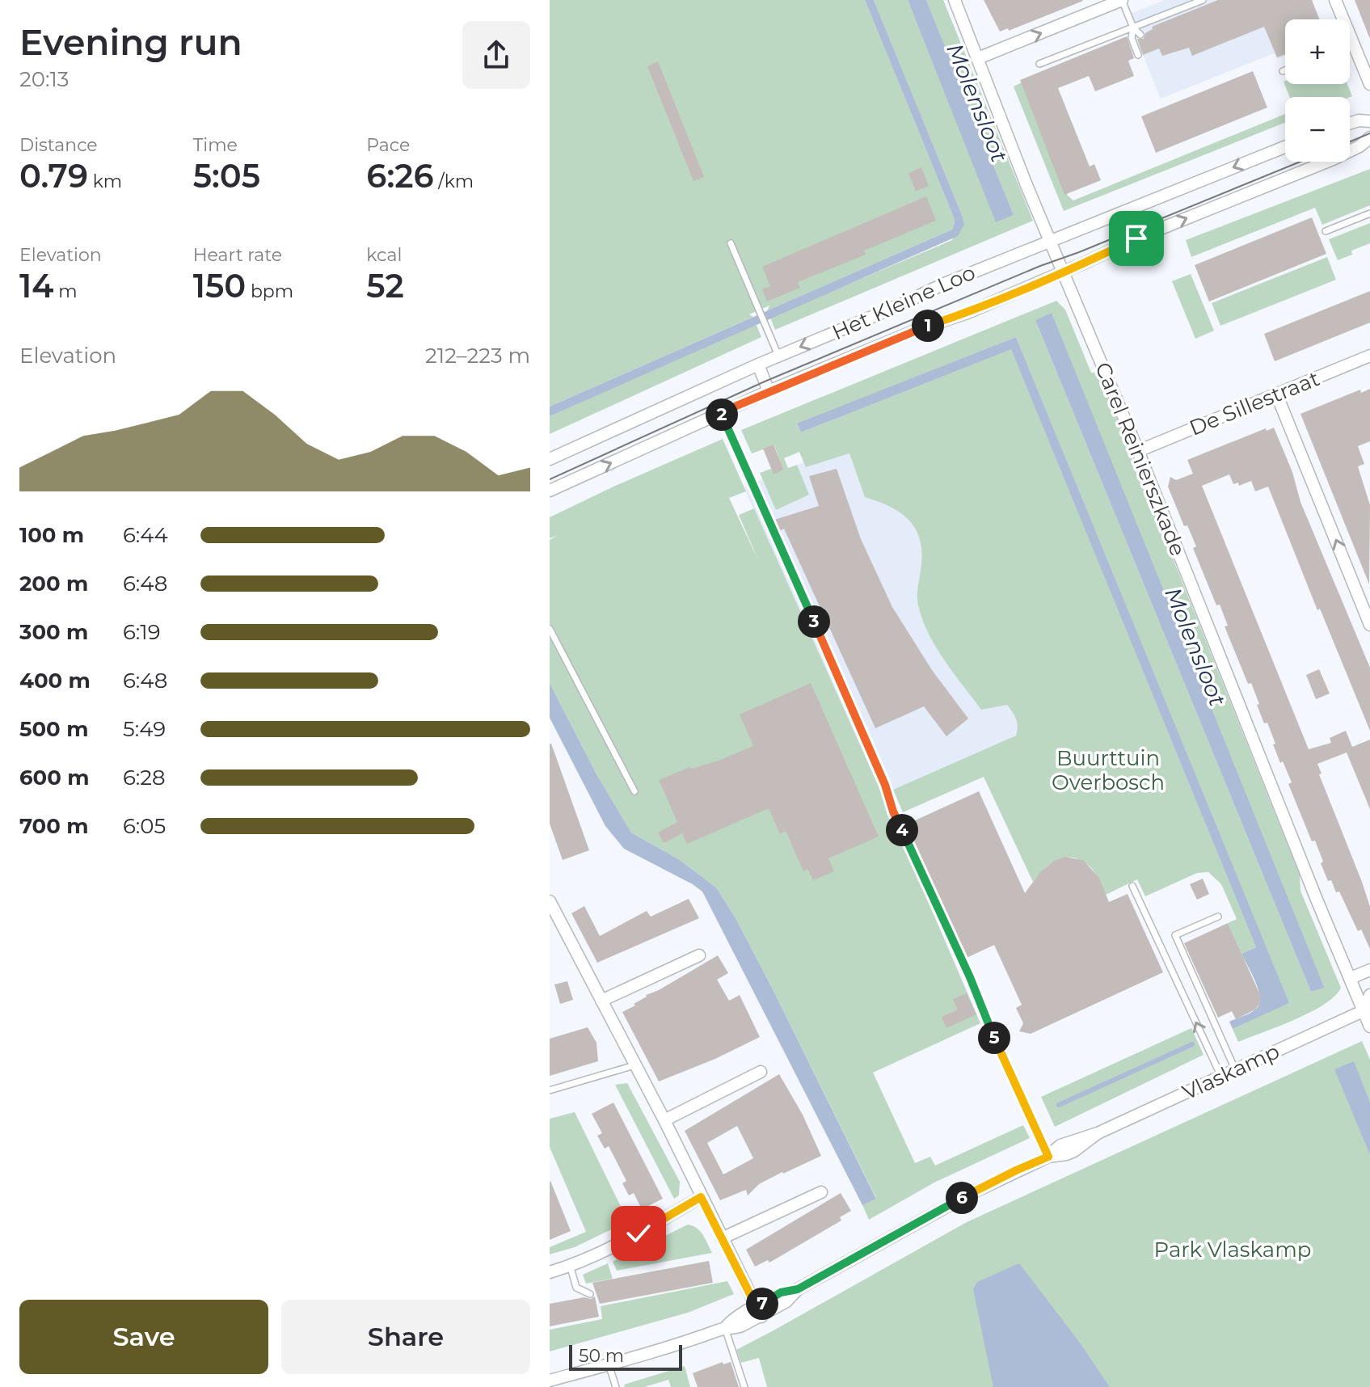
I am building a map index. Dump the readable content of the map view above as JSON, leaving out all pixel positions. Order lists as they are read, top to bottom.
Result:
{
  "streets": {
    "street": [
      "Het Kleine Loo",
      "De Sillestraat",
      "Carel Reinierszkade",
      "Vlaskamp"
    ]
  },
  "crossings": [
    ["Het Kleine Loo", "Carel Reinierszkade"],
    ["De Sillestraat", "Carel Reinierszkade"],
    ["Carel Reinierszkade", "Vlaskamp"]
  ],
  "water": ["Molensloot"],
  "parks": ["Buurttuin Overbosch", "Park Vlaskamp"],
  "scale_bar": "50 m",
  "page": {
    "heading": ["Evening run", "20:13"],
    "map_buttons": ["+", "−"],
    "stats": [
      ["Distance", "0.79 km"],
      ["Time", "5:05"],
      ["Pace", "6:26 /km"],
      ["Elevation", "14 m"],
      ["Heart rate", "150 bpm"],
      ["kcal", "52"]
    ],
    "pins": [
      "1",
      "2",
      "3",
      "4",
      "5",
      "6",
      "7"
    ],
    "chart": ["Elevation", "212–223 m"],
    "list": [
      {
        "name": "100 m",
        "note": "6:44"
      },
      {
        "name": "200 m",
        "note": "6:48"
      },
      {
        "name": "300 m",
        "note": "6:19"
      },
      {
        "name": "400 m",
        "note": "6:48"
      },
      {
        "name": "500 m",
        "note": "5:49"
      },
      {
        "name": "600 m",
        "note": "6:28"
      },
      {
        "name": "700 m",
        "note": "6:05"
      }
    ],
    "buttons": ["Save", "Share"],
    "scale": "50 m"
  }
}
